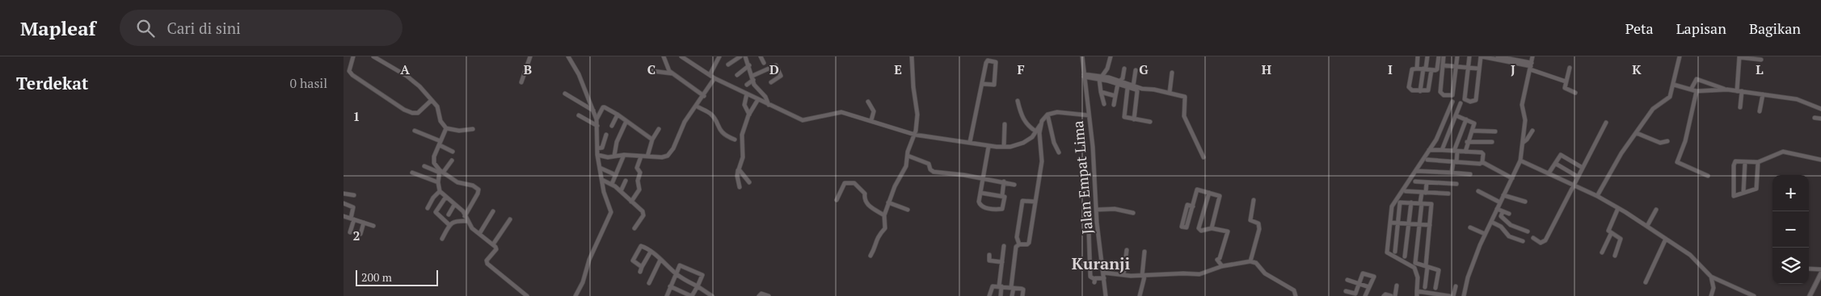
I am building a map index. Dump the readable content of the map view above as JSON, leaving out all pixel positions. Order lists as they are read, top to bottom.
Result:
{
  "streets": {
    "street": ["Jalan Empat Lima"]
  },
  "districts": ["Kuranji"],
  "scale_bar": "200 m",
  "page": {
    "header": "Mapleaf",
    "search": "Cari di sini",
    "nav": ["Peta", "Lapisan", "Bagikan"],
    "heading": ["Terdekat", "0 hasil"],
    "map_buttons": ["+", "−"],
    "scale": "200 m"
  },
  "grid": {
    "columns": [
      "A",
      "B",
      "C",
      "D",
      "E",
      "F",
      "G",
      "H",
      "I",
      "J",
      "K",
      "L"
    ],
    "rows": ["1", "2"]
  }
}
